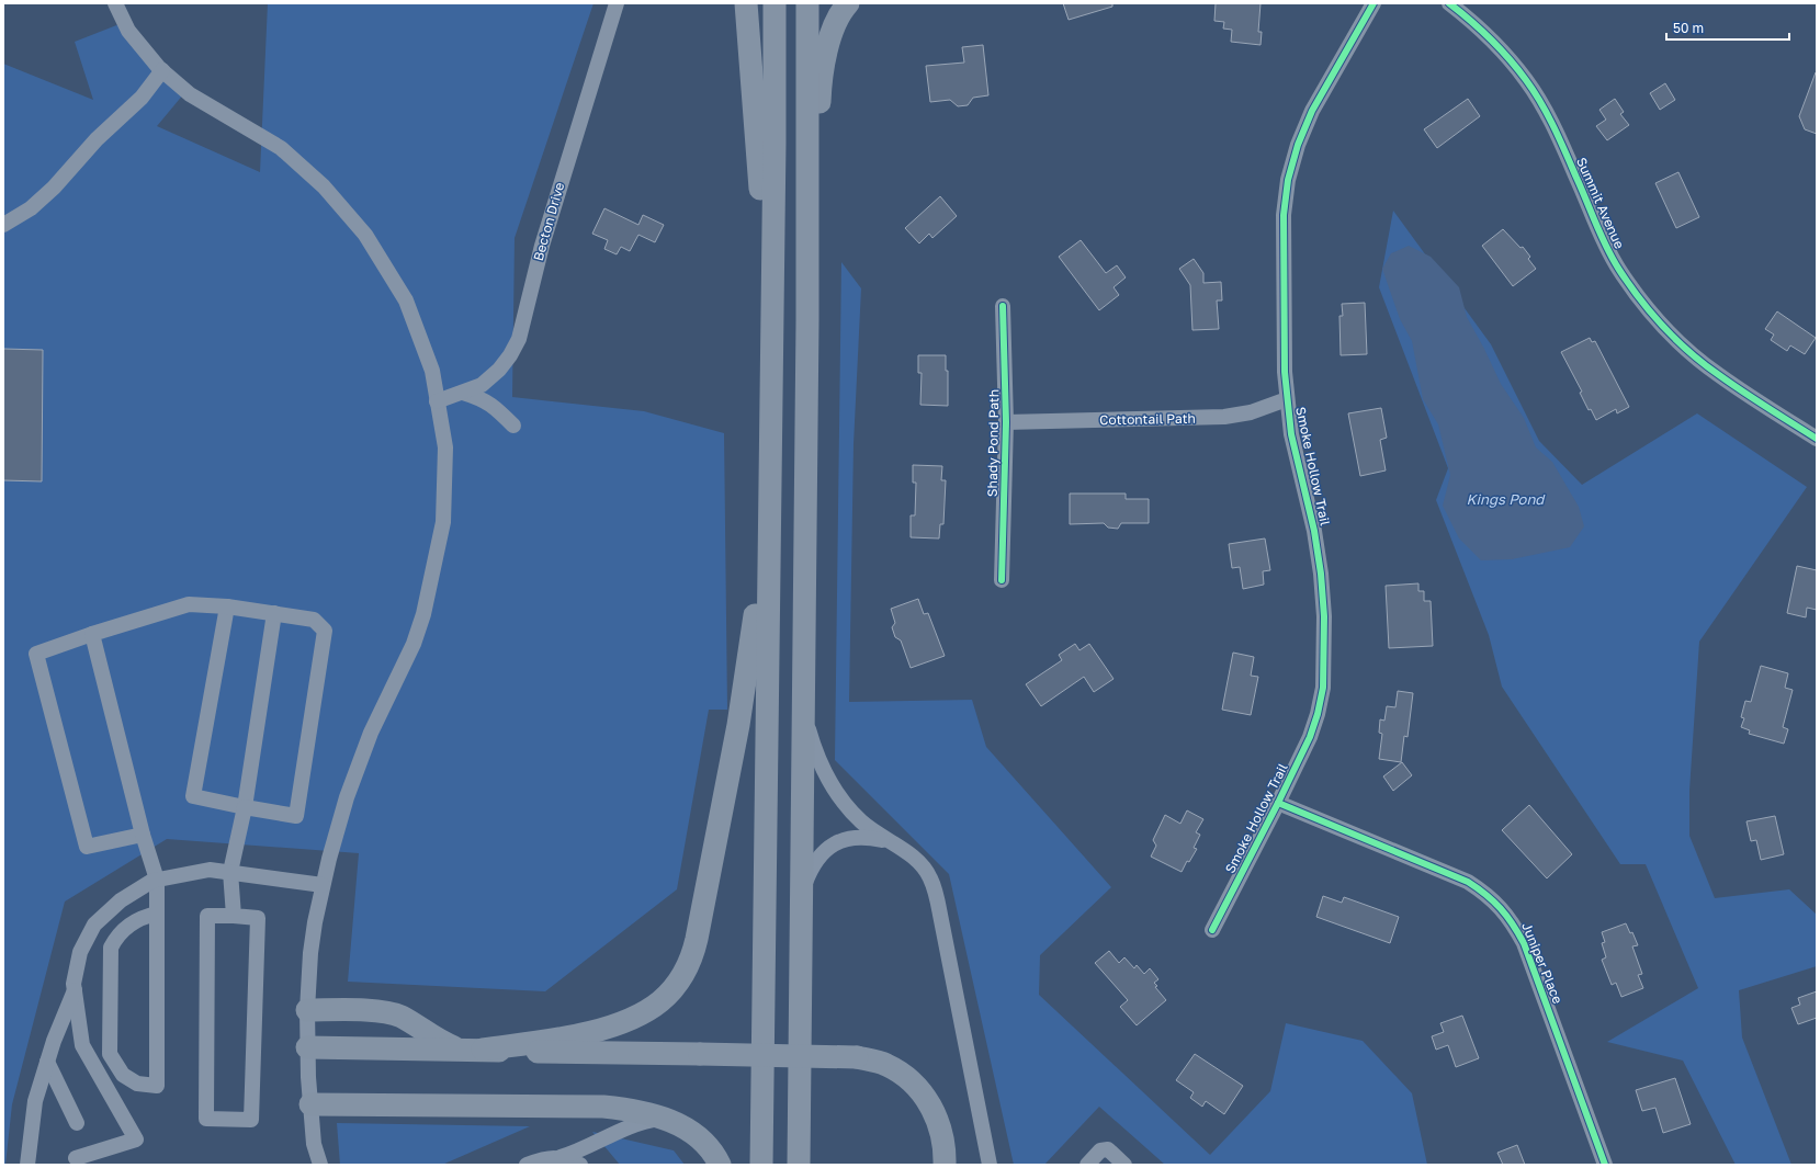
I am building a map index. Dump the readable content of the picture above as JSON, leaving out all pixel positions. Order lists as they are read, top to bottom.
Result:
{
  "streets": {
    "street": [
      "Summit Avenue",
      "Becton Drive",
      "Cottontail Path",
      "Shady Pond Path",
      "Smoke Hollow Trail",
      "Juniper Place"
    ]
  },
  "crossings": [
    ["Cottontail Path", "Shady Pond Path"],
    ["Cottontail Path", "Smoke Hollow Trail"],
    ["Smoke Hollow Trail", "Juniper Place"]
  ],
  "water": ["Kings Pond"],
  "scale_bar": "50 m"
}
